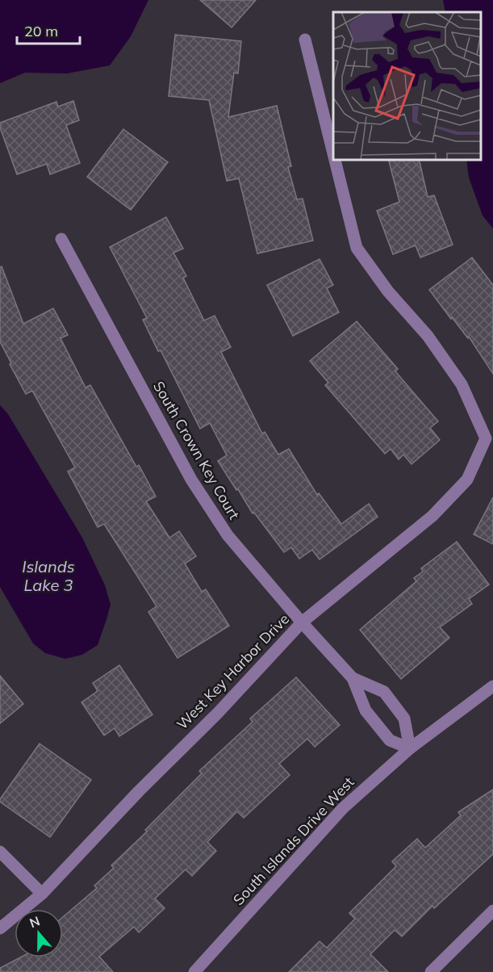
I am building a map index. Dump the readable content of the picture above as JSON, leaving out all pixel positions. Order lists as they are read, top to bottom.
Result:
{
  "streets": {
    "street": ["South Crown Key Court", "West Key Harbor Drive", "South Islands Drive West"]
  },
  "crossings": [
    ["South Crown Key Court", "West Key Harbor Drive"],
    ["South Crown Key Court", "South Islands Drive West"]
  ],
  "water": ["Islands Lake 3"],
  "scale_bar": "20 m",
  "north": "top"
}
